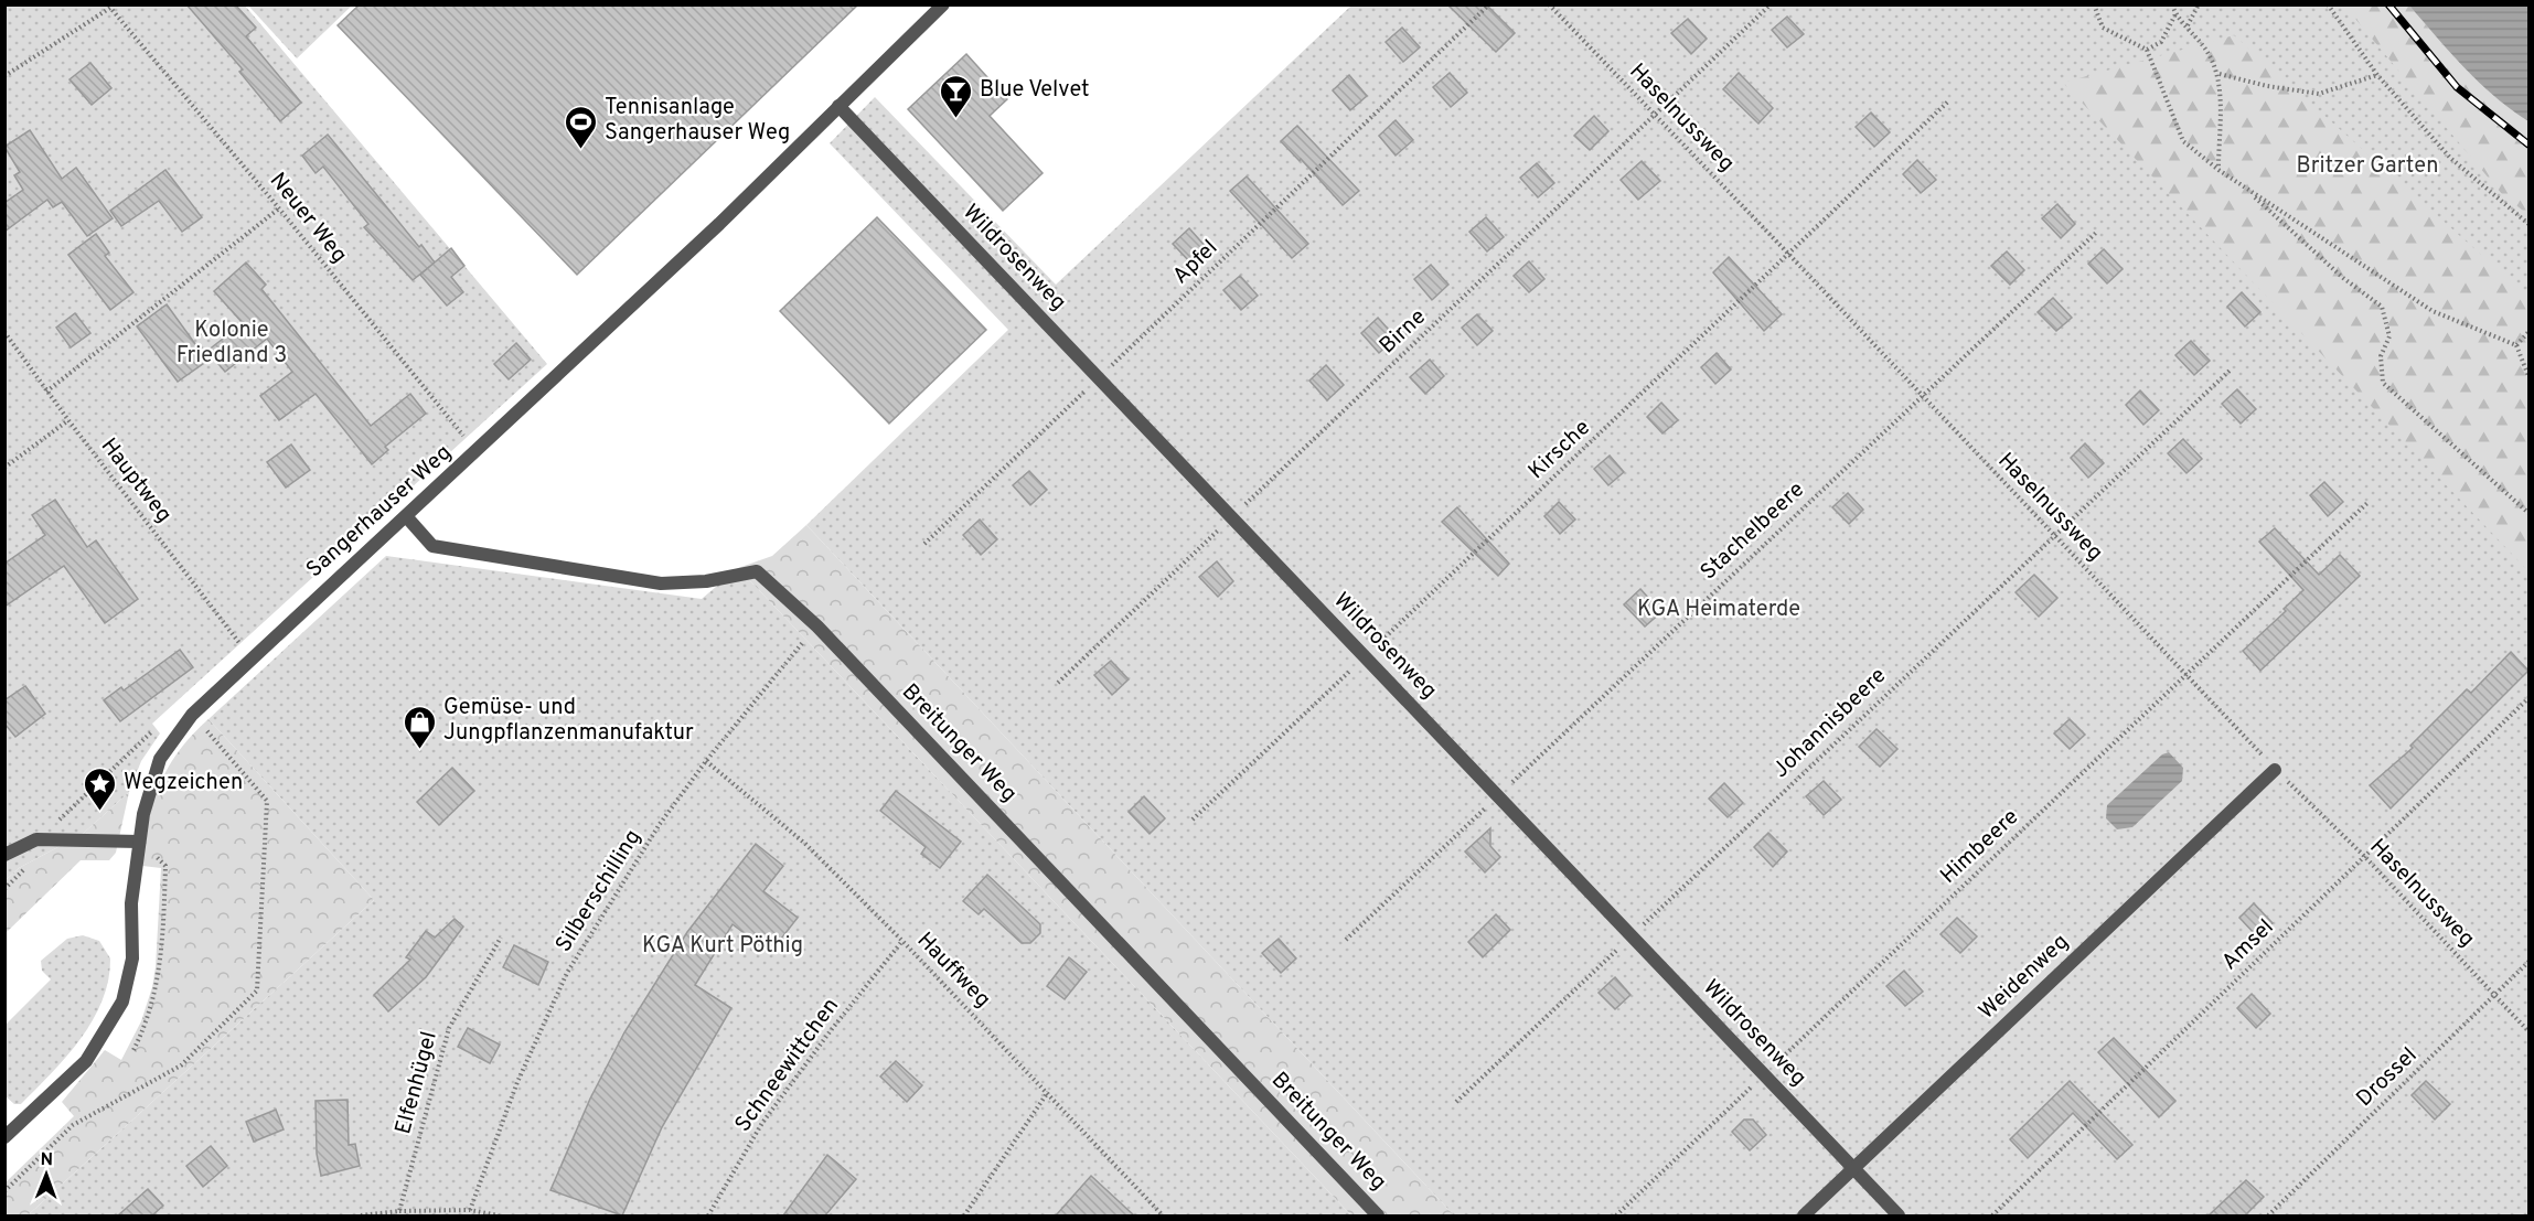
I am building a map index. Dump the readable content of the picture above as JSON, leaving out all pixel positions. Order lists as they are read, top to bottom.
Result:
{
  "streets": {
    "street": [
      "Wildrosenweg",
      "Sangerhauser Weg",
      "Breitunger Weg",
      "Weidenweg"
    ],
    "path": [
      "Haselnussweg",
      "Neuer Weg",
      "Apfel",
      "Birne",
      "Kirsche",
      "Hauptweg",
      "Stachelbeere",
      "Johannisbeere",
      "Himbeere",
      "Silberschilling",
      "Amsel",
      "Hauffweg",
      "Schneewittchen",
      "Drossel",
      "Elfenhügel"
    ]
  },
  "crossings": [
    ["Haselnussweg", "Birne"],
    ["Haselnussweg", "Kirsche"],
    ["Haselnussweg", "Stachelbeere"],
    ["Haselnussweg", "Johannisbeere"],
    ["Haselnussweg", "Himbeere"],
    ["Haselnussweg", "Amsel"],
    ["Haselnussweg", "Weidenweg"],
    ["Haselnussweg", "Drossel"],
    ["Neuer Weg", "Sangerhauser Weg"],
    ["Wildrosenweg", "Apfel"],
    ["Wildrosenweg", "Birne"],
    ["Wildrosenweg", "Kirsche"],
    ["Wildrosenweg", "Sangerhauser Weg"],
    ["Wildrosenweg", "Stachelbeere"],
    ["Wildrosenweg", "Johannisbeere"],
    ["Wildrosenweg", "Himbeere"],
    ["Wildrosenweg", "Weidenweg"],
    ["Sangerhauser Weg", "Breitunger Weg"],
    ["Breitunger Weg", "Silberschilling"],
    ["Silberschilling", "Hauffweg"],
    ["Hauffweg", "Schneewittchen"]
  ],
  "parks": [
    "Britzer Garten",
    "Kolonie Friedland 3",
    "KGA Heimaterde",
    "KGA Kurt Pöthig"
  ],
  "places": {
    "bar": ["Blue Velvet"],
    "sports": ["Tennisanlage Sangerhauser Weg"],
    "shop": ["Gemüse- und Jungpflanzenmanufaktur"],
    "place": ["Wegzeichen"]
  },
  "north": "top"
}
